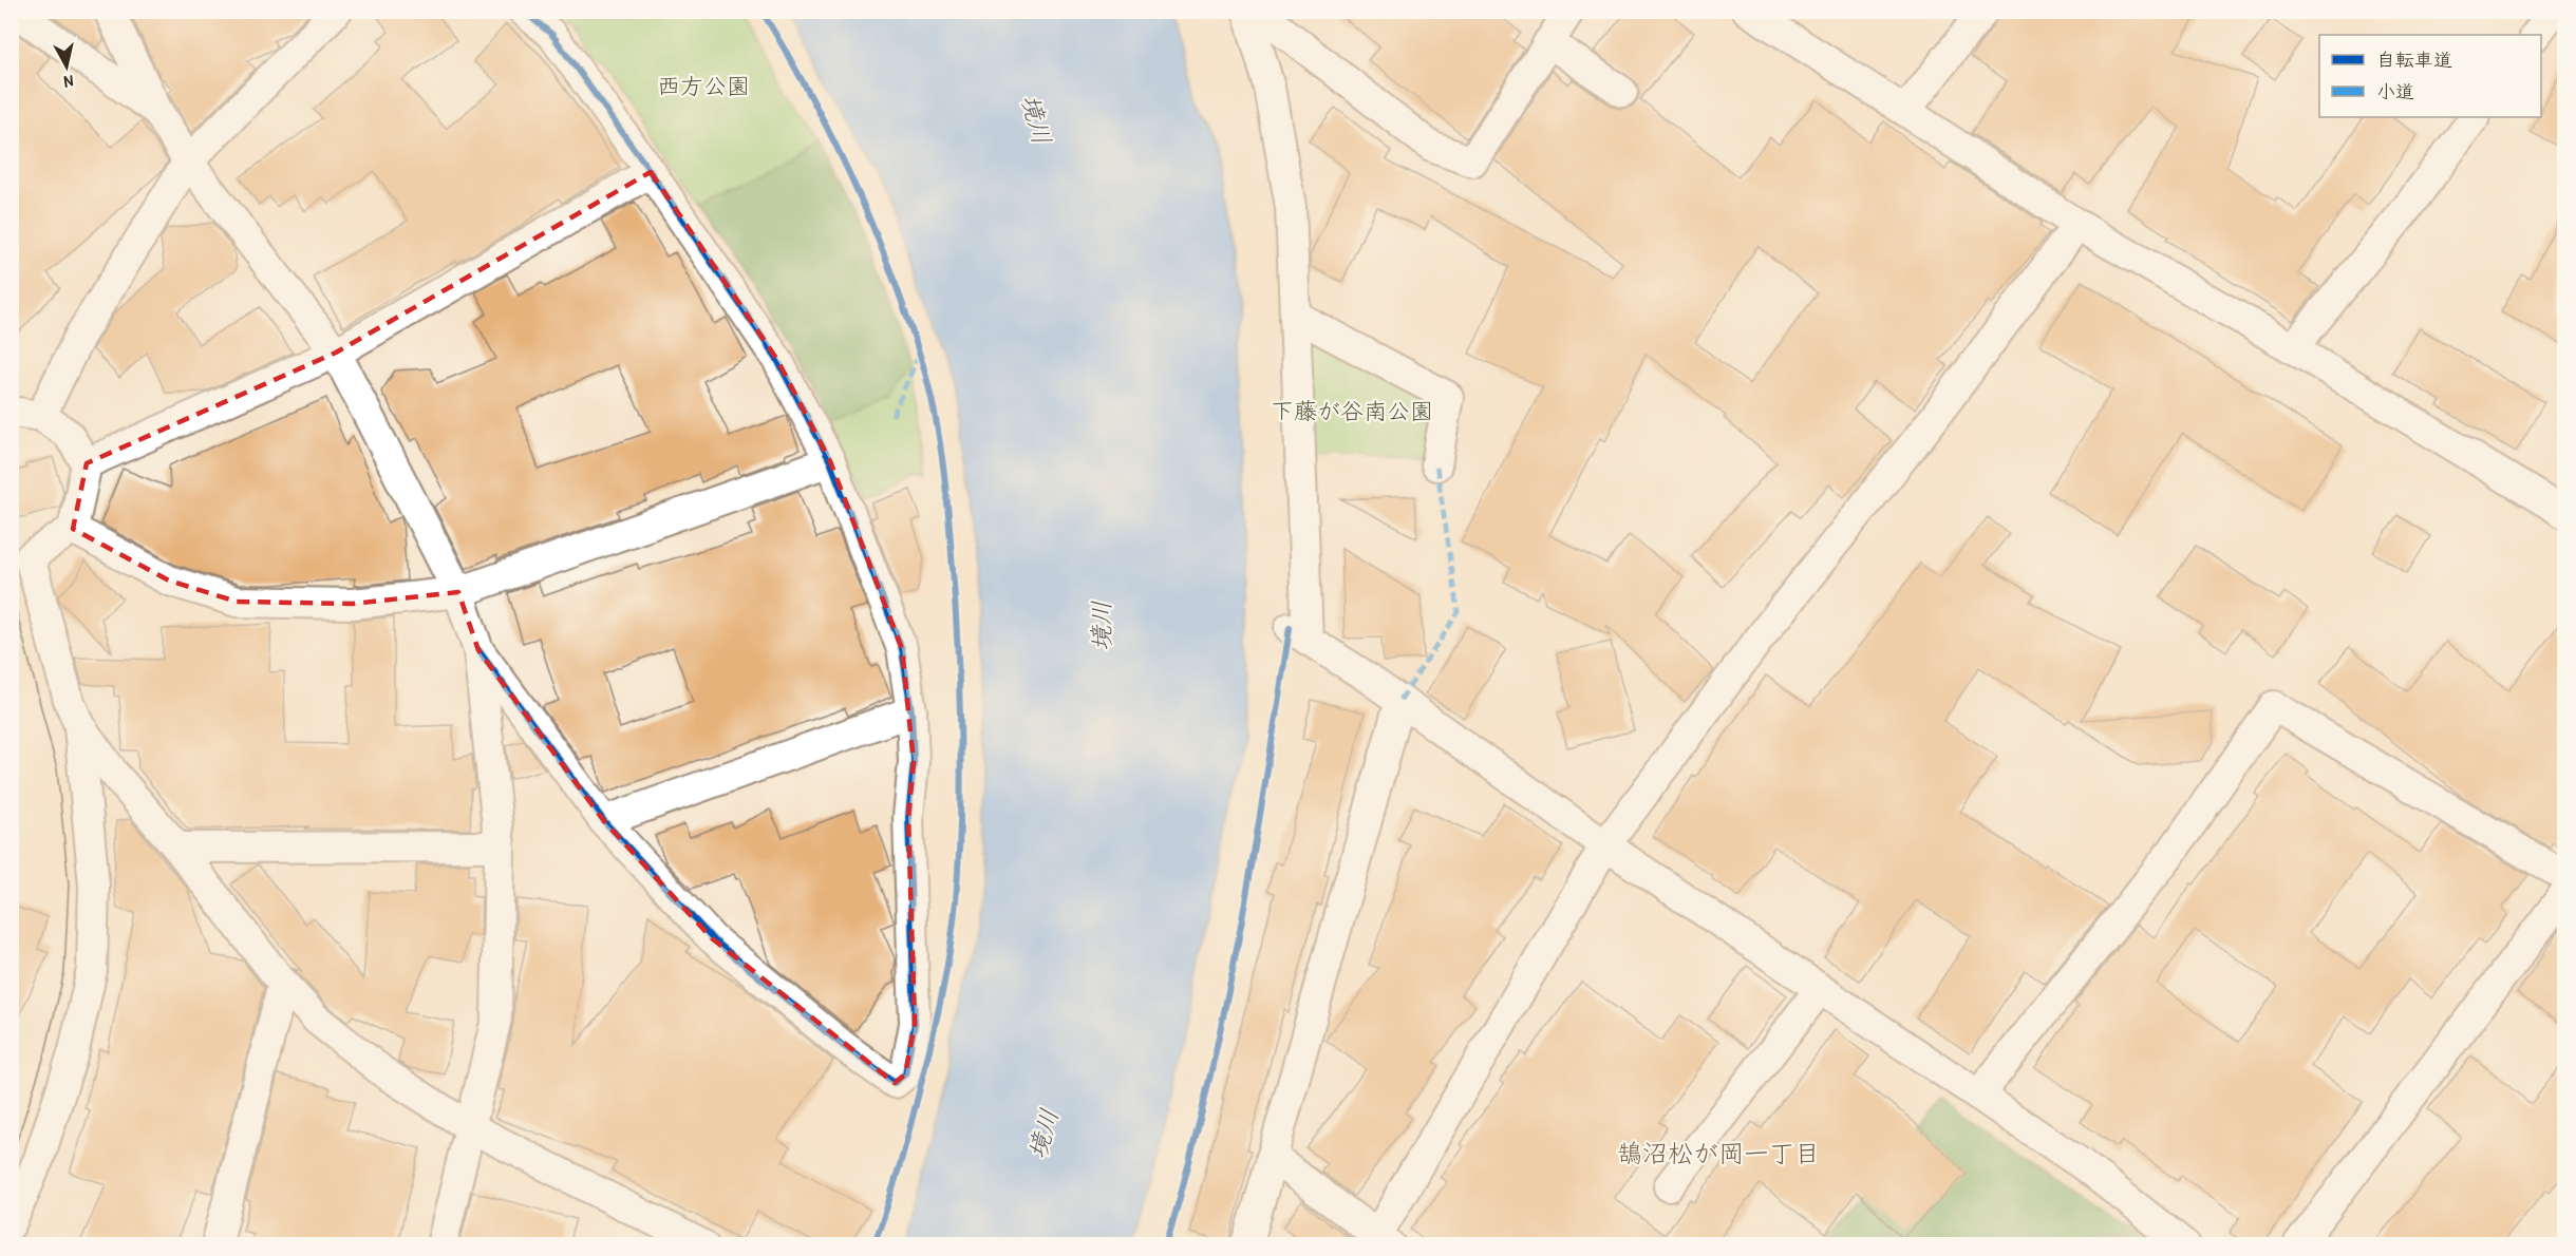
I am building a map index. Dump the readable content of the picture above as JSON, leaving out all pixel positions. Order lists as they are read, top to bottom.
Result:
{
  "districts": ["鵠沼松が岡一丁目"],
  "water": ["境川"],
  "parks": ["西方公園", "下藤が谷南公園"],
  "legend": ["自転車道", "小道"],
  "north": "bottom"
}
